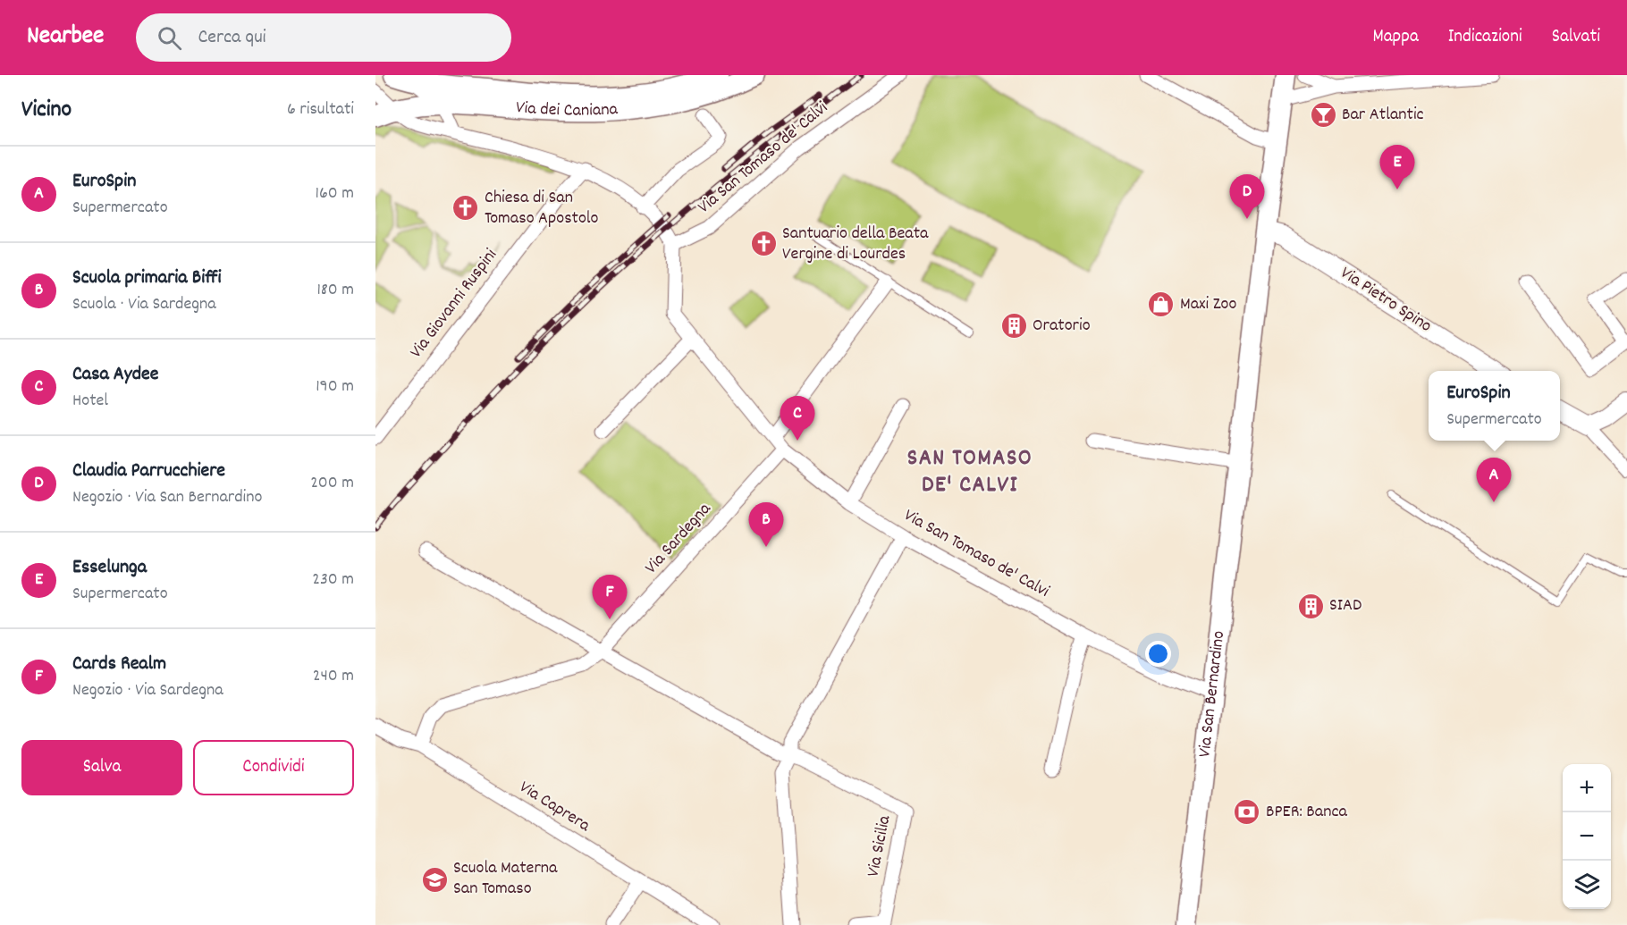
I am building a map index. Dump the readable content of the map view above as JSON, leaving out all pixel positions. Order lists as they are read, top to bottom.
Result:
{
  "streets": {
    "main road": ["Via dei Caniana", "Via San Bernardino"],
    "street": [
      "Via San Tomaso de' Calvi",
      "Via Pietro Spino",
      "Via Giovanni Ruspini",
      "Via Sardegna",
      "Via Caprera",
      "Via Sicilia"
    ]
  },
  "crossings": [
    ["Via San Tomaso de' Calvi", "Via Sardegna"],
    ["Via San Tomaso de' Calvi", "Via San Bernardino"],
    ["Via Pietro Spino", "Via San Bernardino"],
    ["Via Sardegna", "Via Caprera"]
  ],
  "districts": ["SAN TOMASO DE' CALVI"],
  "places": {
    "bar": ["Bar Atlantic"],
    "church": ["Chiesa di San Tomaso Apostolo", "Santuario della Beata Vergine di Lourdes"],
    "shop": ["Maxi Zoo"],
    "building": ["Oratorio", "SIAD"],
    "bank": ["BPER: Banca"],
    "school or university": ["Scuola Materna San Tomaso"]
  },
  "page": {
    "header": "Nearbee",
    "search": "Cerca qui",
    "nav": ["Mappa", "Indicazioni", "Salvati"],
    "heading": ["Vicino", "6 risultati"],
    "list": [
      {
        "mark": "A",
        "name": "EuroSpin",
        "note": "Supermercato",
        "value": "160 m"
      },
      {
        "mark": "B",
        "name": "Scuola primaria Biffi",
        "note": "Scuola · Via Sardegna",
        "value": "180 m"
      },
      {
        "mark": "C",
        "name": "Casa Aydee",
        "note": "Hotel",
        "value": "190 m"
      },
      {
        "mark": "D",
        "name": "Claudia Parrucchiere",
        "note": "Negozio · Via San Bernardino",
        "value": "200 m"
      },
      {
        "mark": "E",
        "name": "Esselunga",
        "note": "Supermercato",
        "value": "230 m"
      },
      {
        "mark": "F",
        "name": "Cards Realm",
        "note": "Negozio · Via Sardegna",
        "value": "240 m"
      }
    ],
    "pins": [
      "E",
      "D",
      "C",
      "A",
      "B",
      "F"
    ],
    "popup": ["EuroSpin", "Supermercato"],
    "buttons": ["Salva", "Condividi"],
    "map_buttons": ["+", "−"]
  }
}
